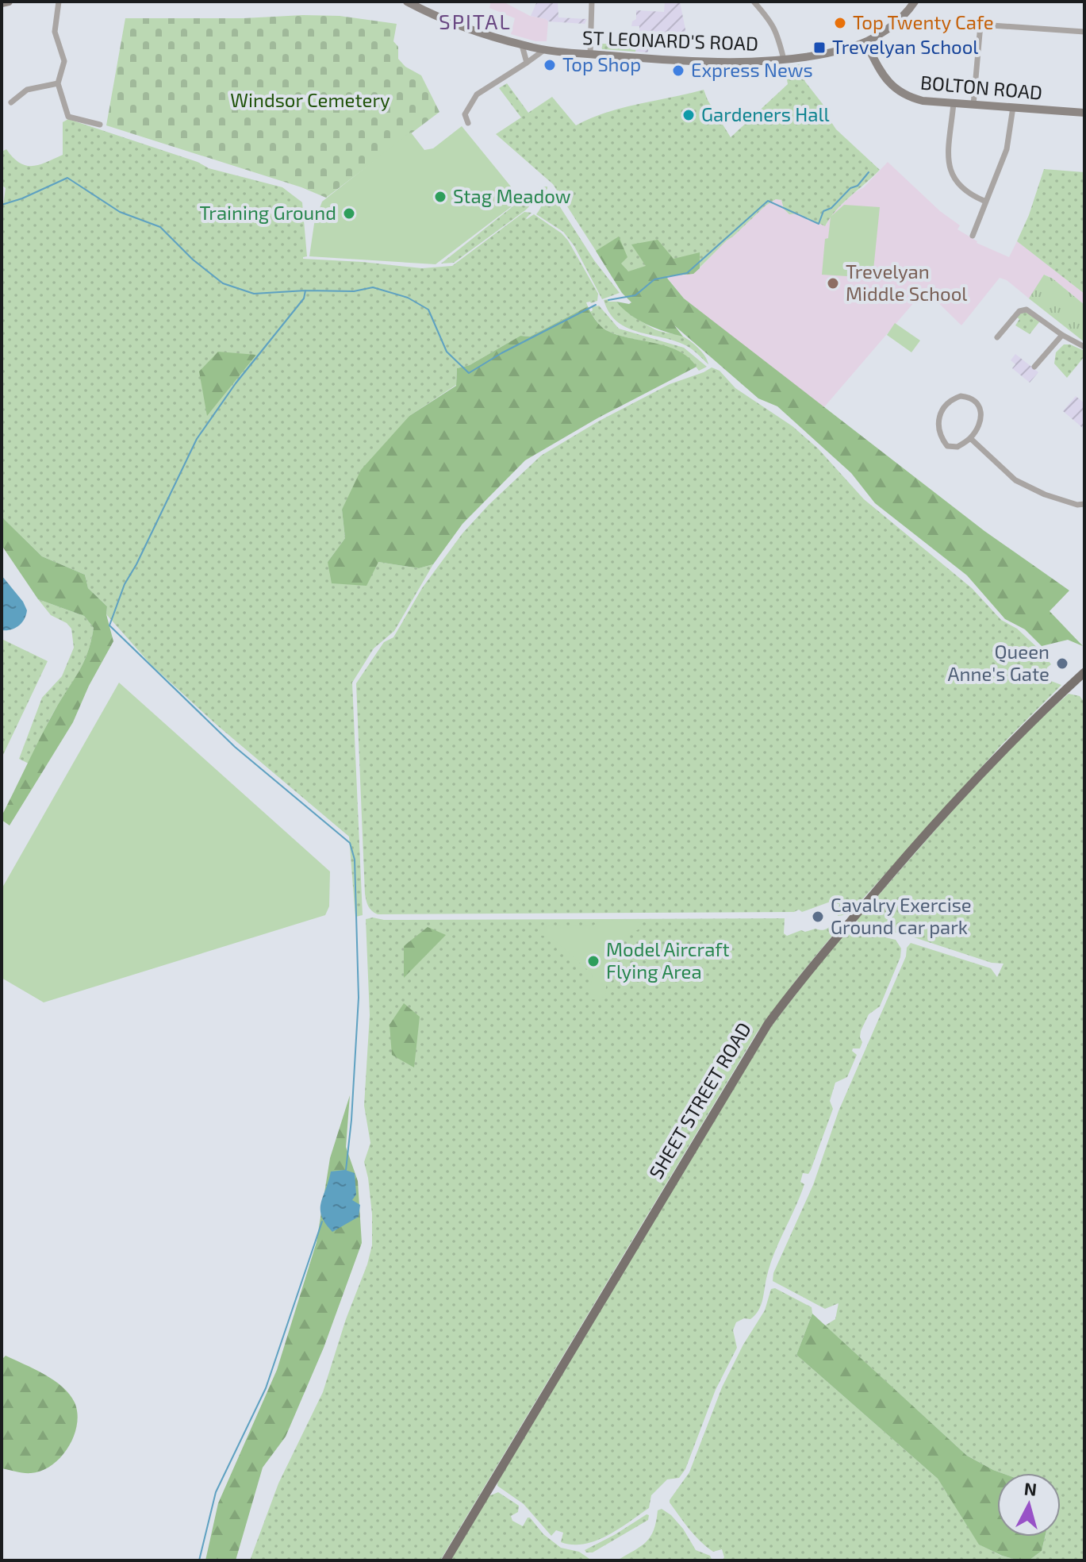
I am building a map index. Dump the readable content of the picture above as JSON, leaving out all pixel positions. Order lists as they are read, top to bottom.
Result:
{
  "streets": {
    "main road": ["ST LEONARD'S ROAD", "BOLTON ROAD", "SHEET STREET ROAD"]
  },
  "crossings": [
    ["ST LEONARD'S ROAD", "BOLTON ROAD"]
  ],
  "districts": ["SPITAL"],
  "parks": ["Windsor Cemetery"],
  "places": {
    "other": [
      "Top Twenty Cafe",
      "Top Shop",
      "Express News",
      "Gardeners Hall",
      "Stag Meadow",
      "Training Ground",
      "Trevelyan Middle School",
      "Queen Anne's Gate",
      "Cavalry Exercise Ground car park",
      "Model Aircraft Flying Area"
    ],
    "transit": ["Trevelyan School"]
  },
  "north": "top"
}
